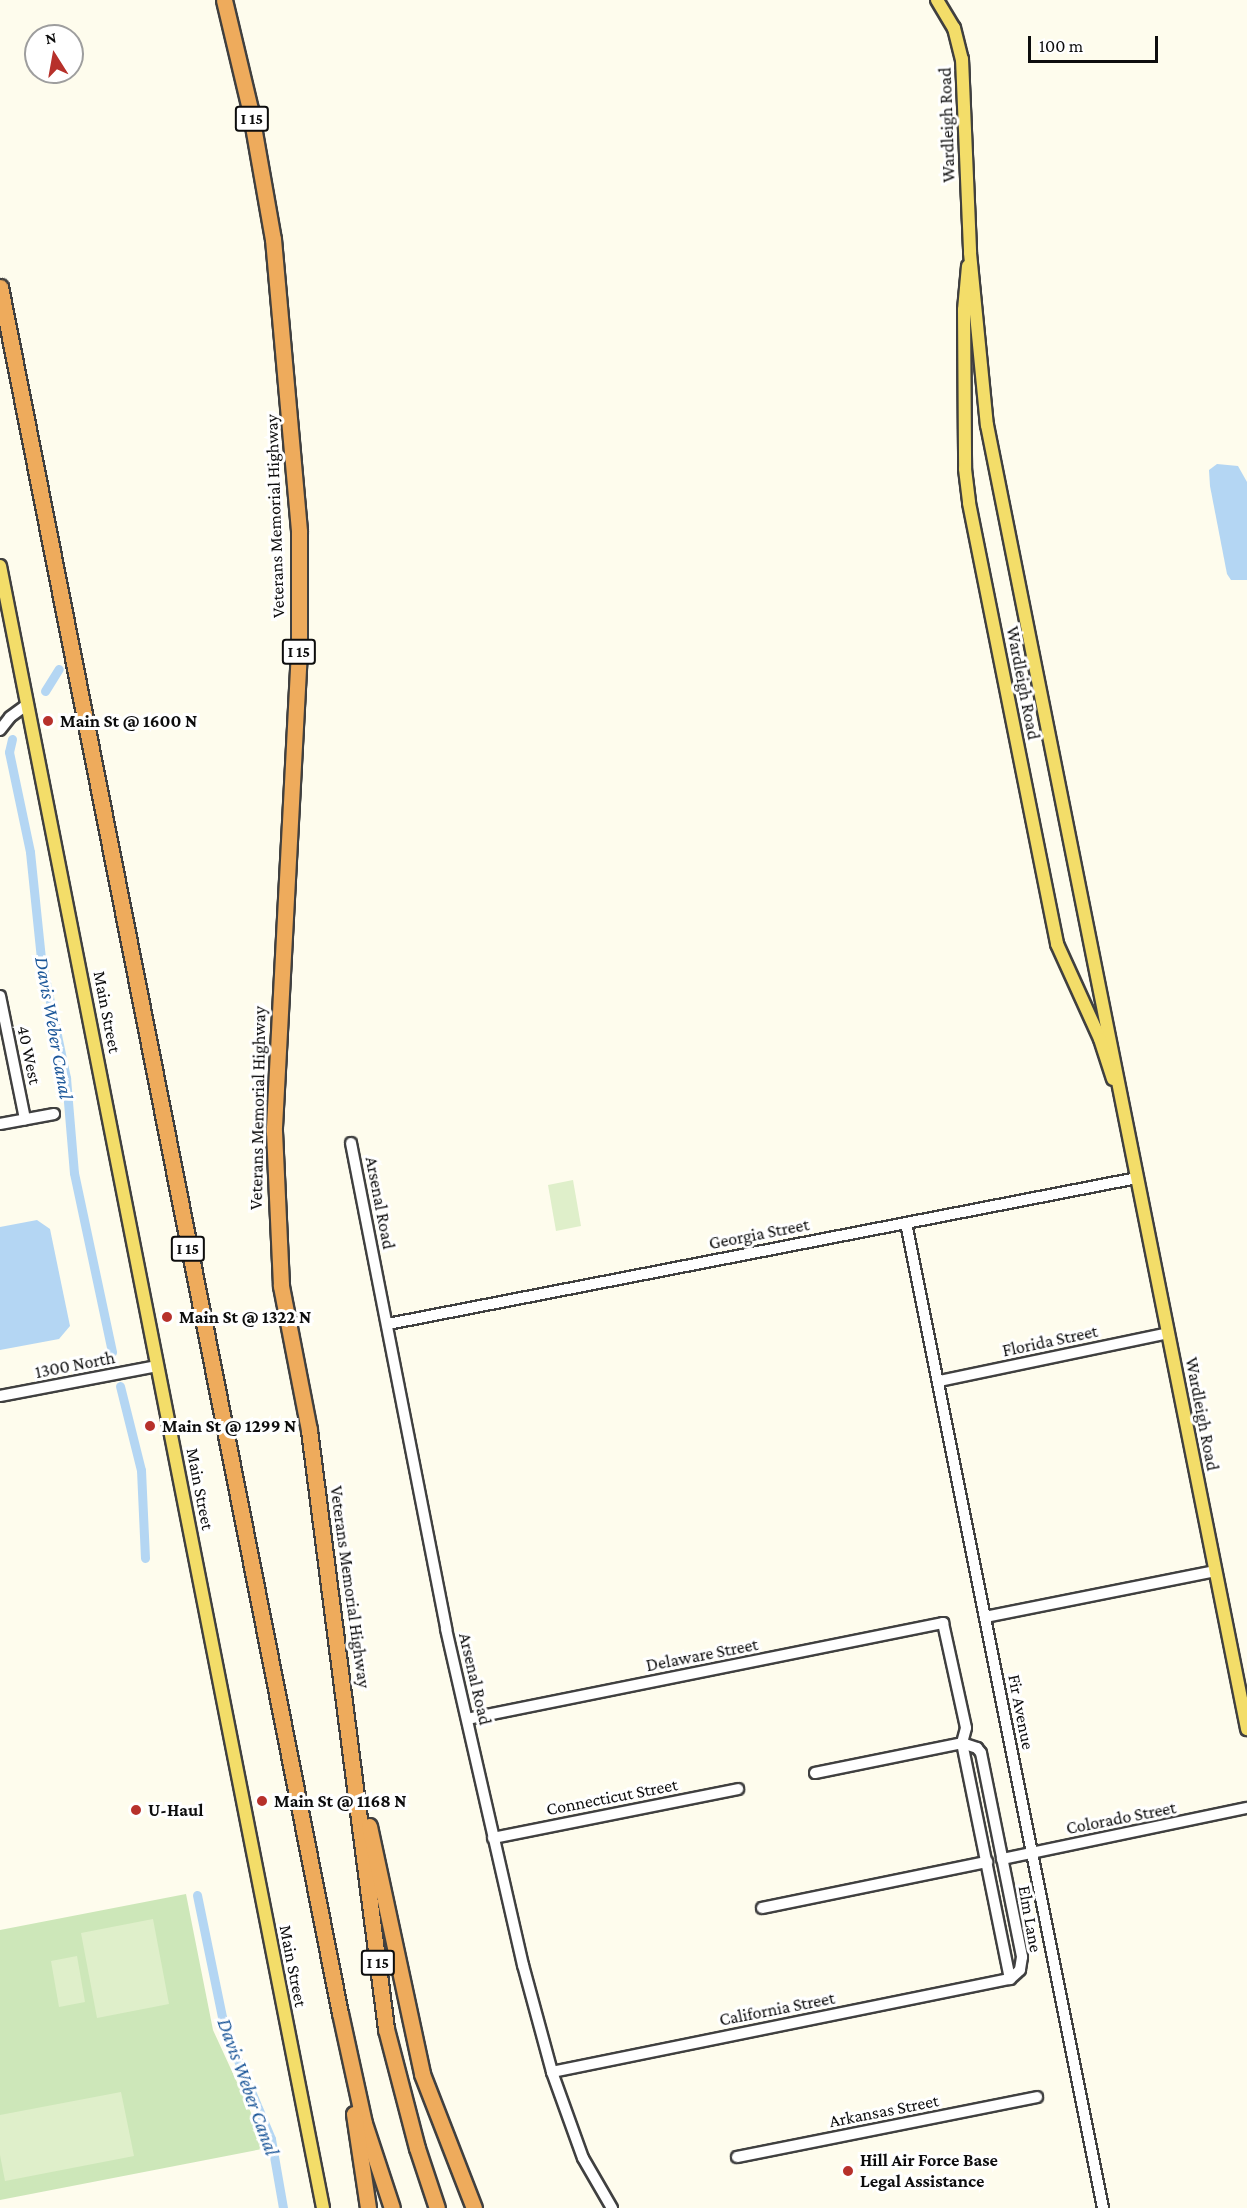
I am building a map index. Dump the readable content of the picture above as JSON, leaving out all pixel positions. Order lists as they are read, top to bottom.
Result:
{
  "streets": {
    "highway": ["I 15", "Veterans Memorial Highway"],
    "main road": ["Wardleigh Road", "Main Street"],
    "street": [
      "40 West",
      "Arsenal Road",
      "Georgia Street",
      "Florida Street",
      "1300 North",
      "Delaware Street",
      "Fir Avenue",
      "Connecticut Street",
      "Colorado Street",
      "Elm Lane",
      "California Street",
      "Arkansas Street"
    ]
  },
  "crossings": [
    ["Wardleigh Road", "Georgia Street"],
    ["Wardleigh Road", "Florida Street"],
    ["Main Street", "1300 North"],
    ["Arsenal Road", "Georgia Street"],
    ["Arsenal Road", "Delaware Street"],
    ["Arsenal Road", "Connecticut Street"],
    ["Arsenal Road", "California Street"],
    ["Georgia Street", "Fir Avenue"],
    ["Florida Street", "Fir Avenue"],
    ["Delaware Street", "Elm Lane"],
    ["Fir Avenue", "Colorado Street"],
    ["Colorado Street", "Elm Lane"],
    ["Elm Lane", "California Street"]
  ],
  "water": ["Davis Weber Canal"],
  "places": [
    "Main St @ 1600 N",
    "Main St @ 1322 N",
    "Main St @ 1299 N",
    "Main St @ 1168 N",
    "U-Haul",
    "Hill Air Force Base Legal Assistance"
  ],
  "scale_bar": "100 m",
  "north": "top"
}
